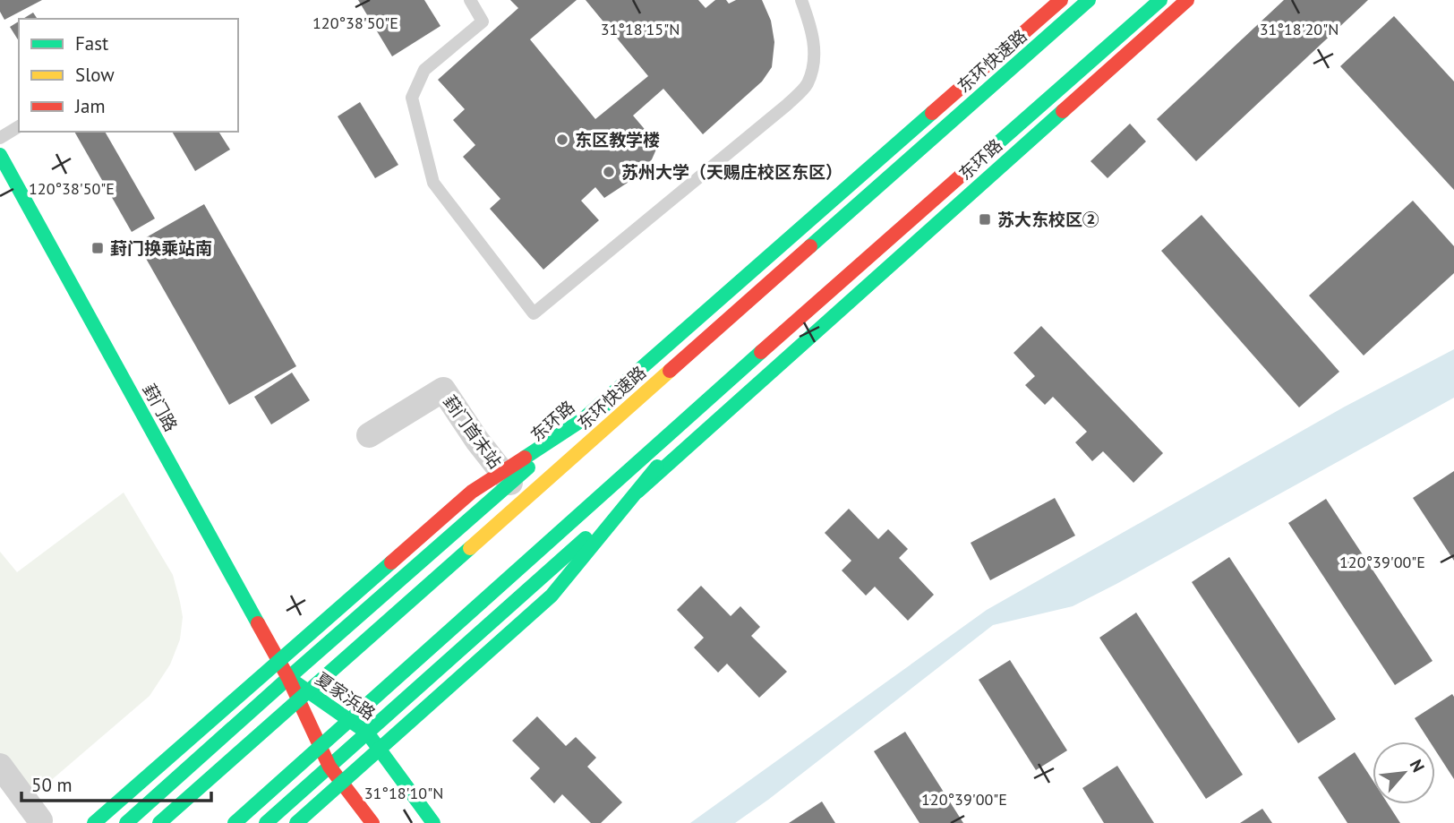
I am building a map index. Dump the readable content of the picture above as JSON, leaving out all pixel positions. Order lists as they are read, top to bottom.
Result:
{
  "streets": {
    "main road": [
      "东环快速路",
      "东环路",
      "葑门路",
      "夏家浜路"
    ],
    "street": ["葑门首末站"]
  },
  "crossings": [
    ["东环路", "葑门路"],
    ["东环路", "葑门首末站"],
    ["东环路", "夏家浜路"],
    ["葑门路", "夏家浜路"]
  ],
  "places": {
    "other": ["东区教学楼", "苏州大学（天赐庄校区东区）"],
    "transit": ["苏大东校区②", "葑门换乘站南"]
  },
  "legend": ["Fast", "Slow", "Jam"],
  "scale_bar": "50 m",
  "north": "top right",
  "coordinates": [
    "120°38'50\"E",
    "31°18'15\"N",
    "31°18'20\"N",
    "120°39'00\"E",
    "31°18'10\"N"
  ]
}
